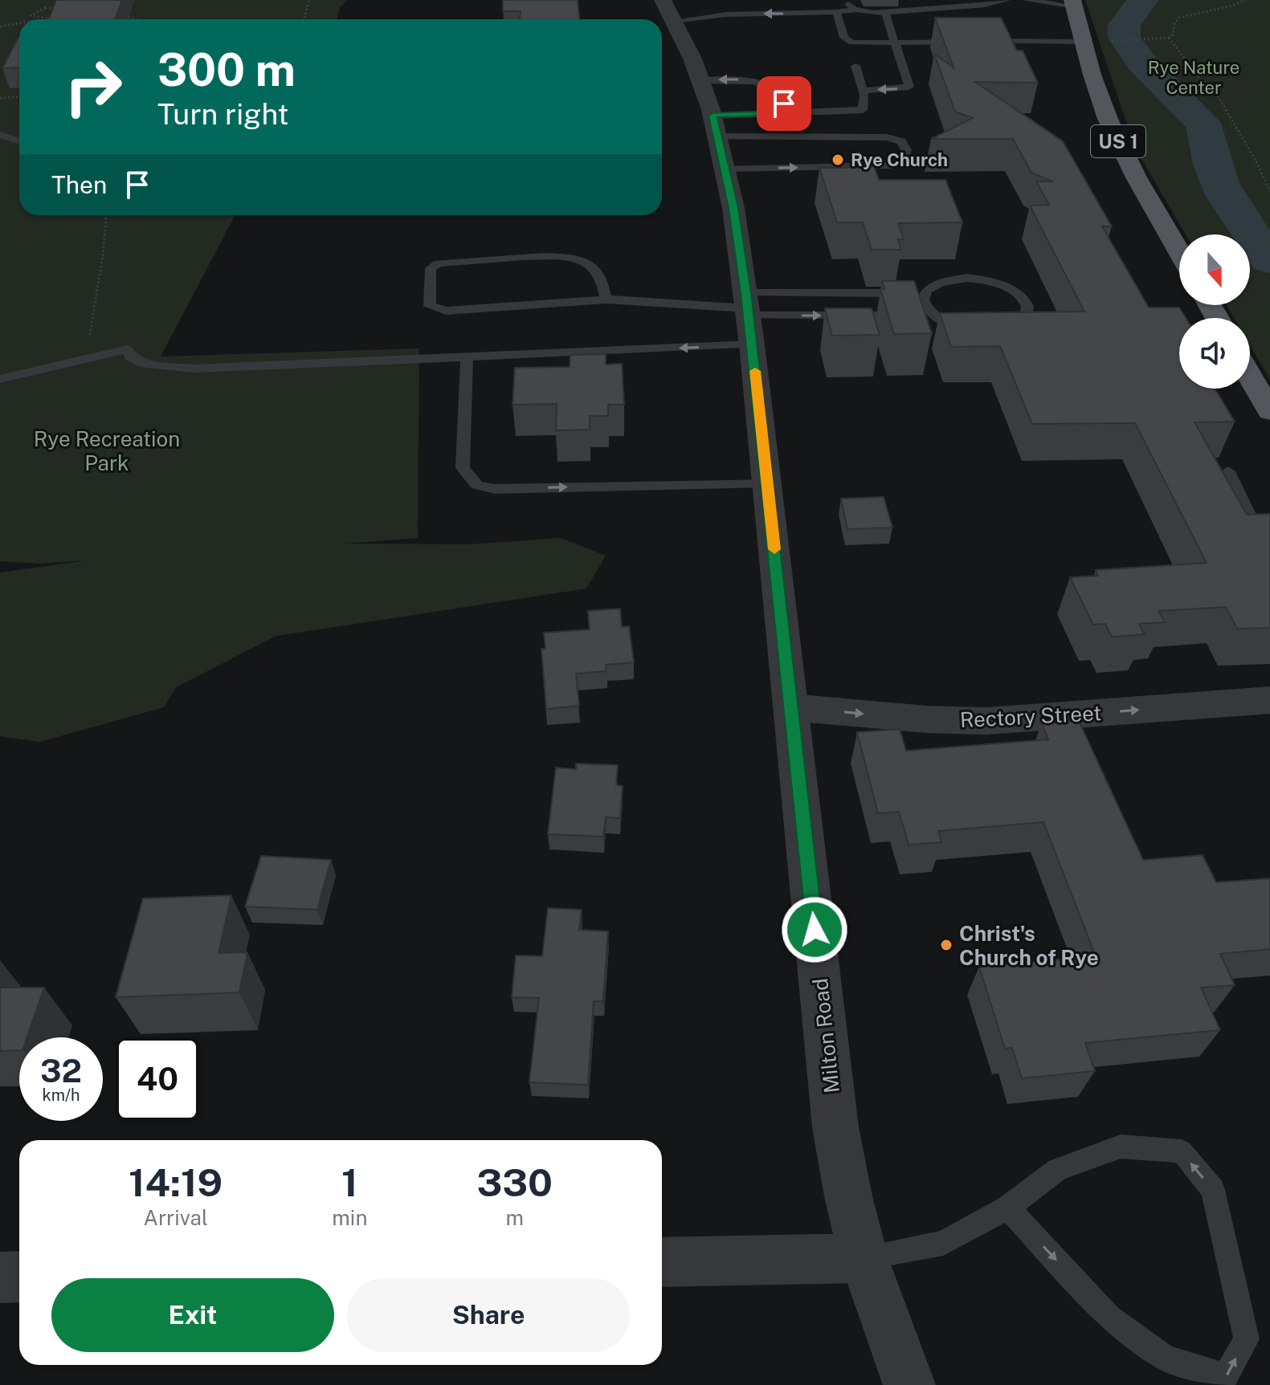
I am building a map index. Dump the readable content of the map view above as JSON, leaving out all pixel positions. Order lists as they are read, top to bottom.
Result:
{
  "streets": {
    "main road": ["US 1"],
    "street": ["Rectory Street", "Milton Road"]
  },
  "crossings": [
    ["Rectory Street", "Milton Road"]
  ],
  "one_way": ["Rectory Street"],
  "parks": ["Rye Nature Center", "Rye Recreation Park"],
  "places": ["Rye Church", "Christ's Church of Rye"],
  "north": "bottom",
  "page": {
    "turn": ["300 m", "Turn right"],
    "then": "Then",
    "speed": "32 km/h",
    "limit": "40",
    "eta": [
      "14:19",
      "Arrival",
      "1",
      "min",
      "330",
      "m"
    ],
    "buttons": ["Exit", "Share"]
  }
}
